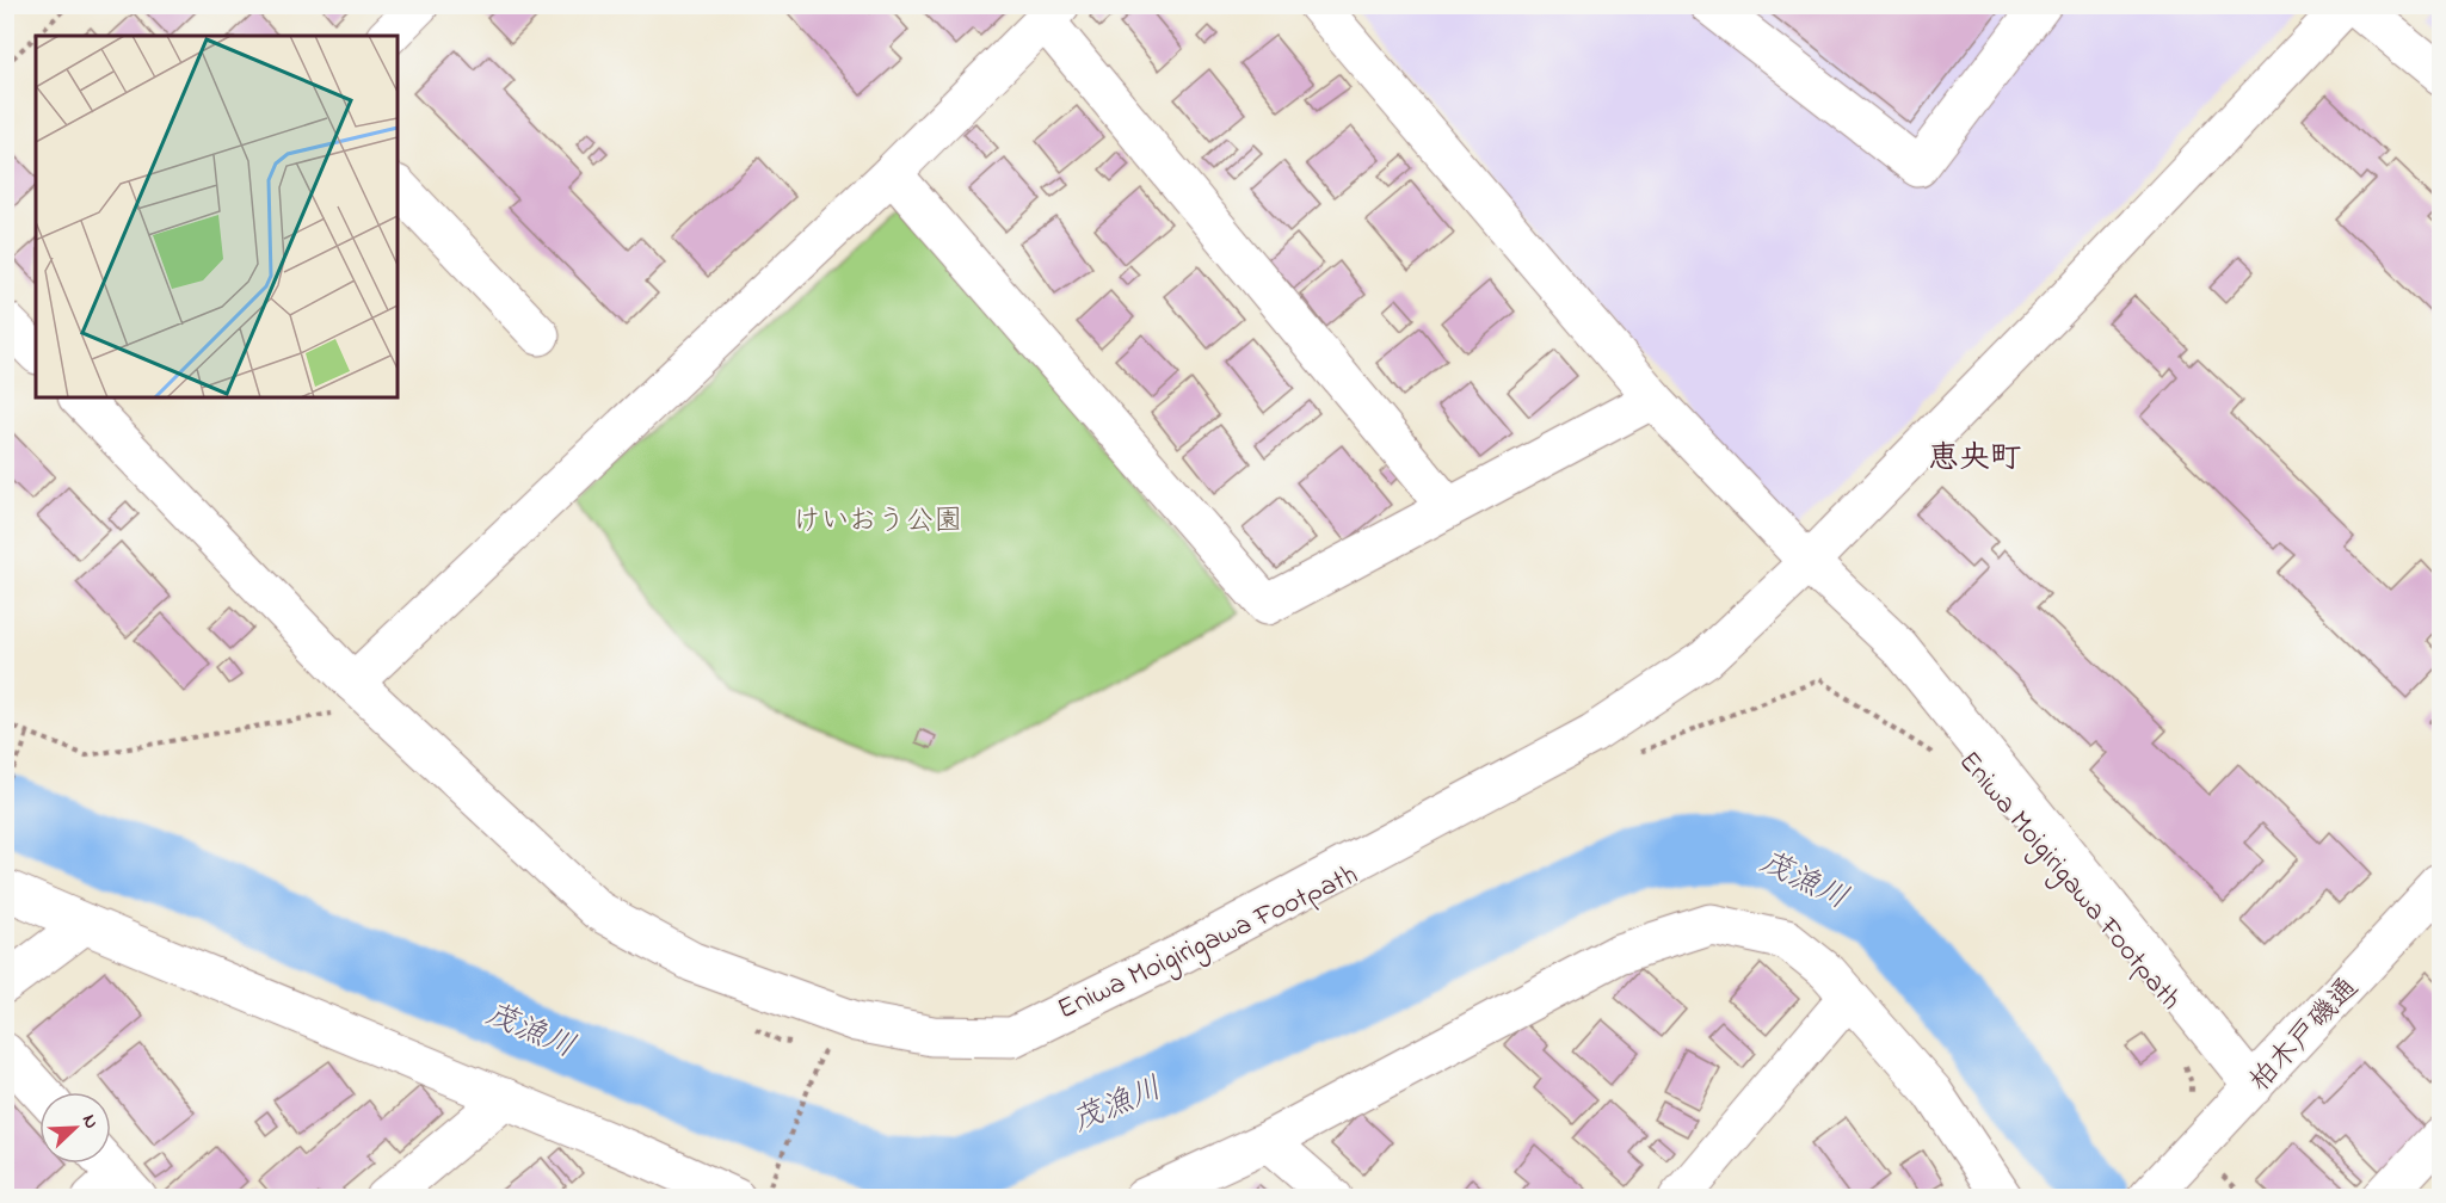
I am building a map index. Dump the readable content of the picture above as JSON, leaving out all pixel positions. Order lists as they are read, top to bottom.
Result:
{
  "streets": {
    "street": ["柏木戸磯通"],
    "path": ["Eniwa Moigirigawa Footpath"]
  },
  "districts": ["恵央町"],
  "water": ["茂漁川"],
  "parks": ["けいおう公園"],
  "north": "top right"
}
